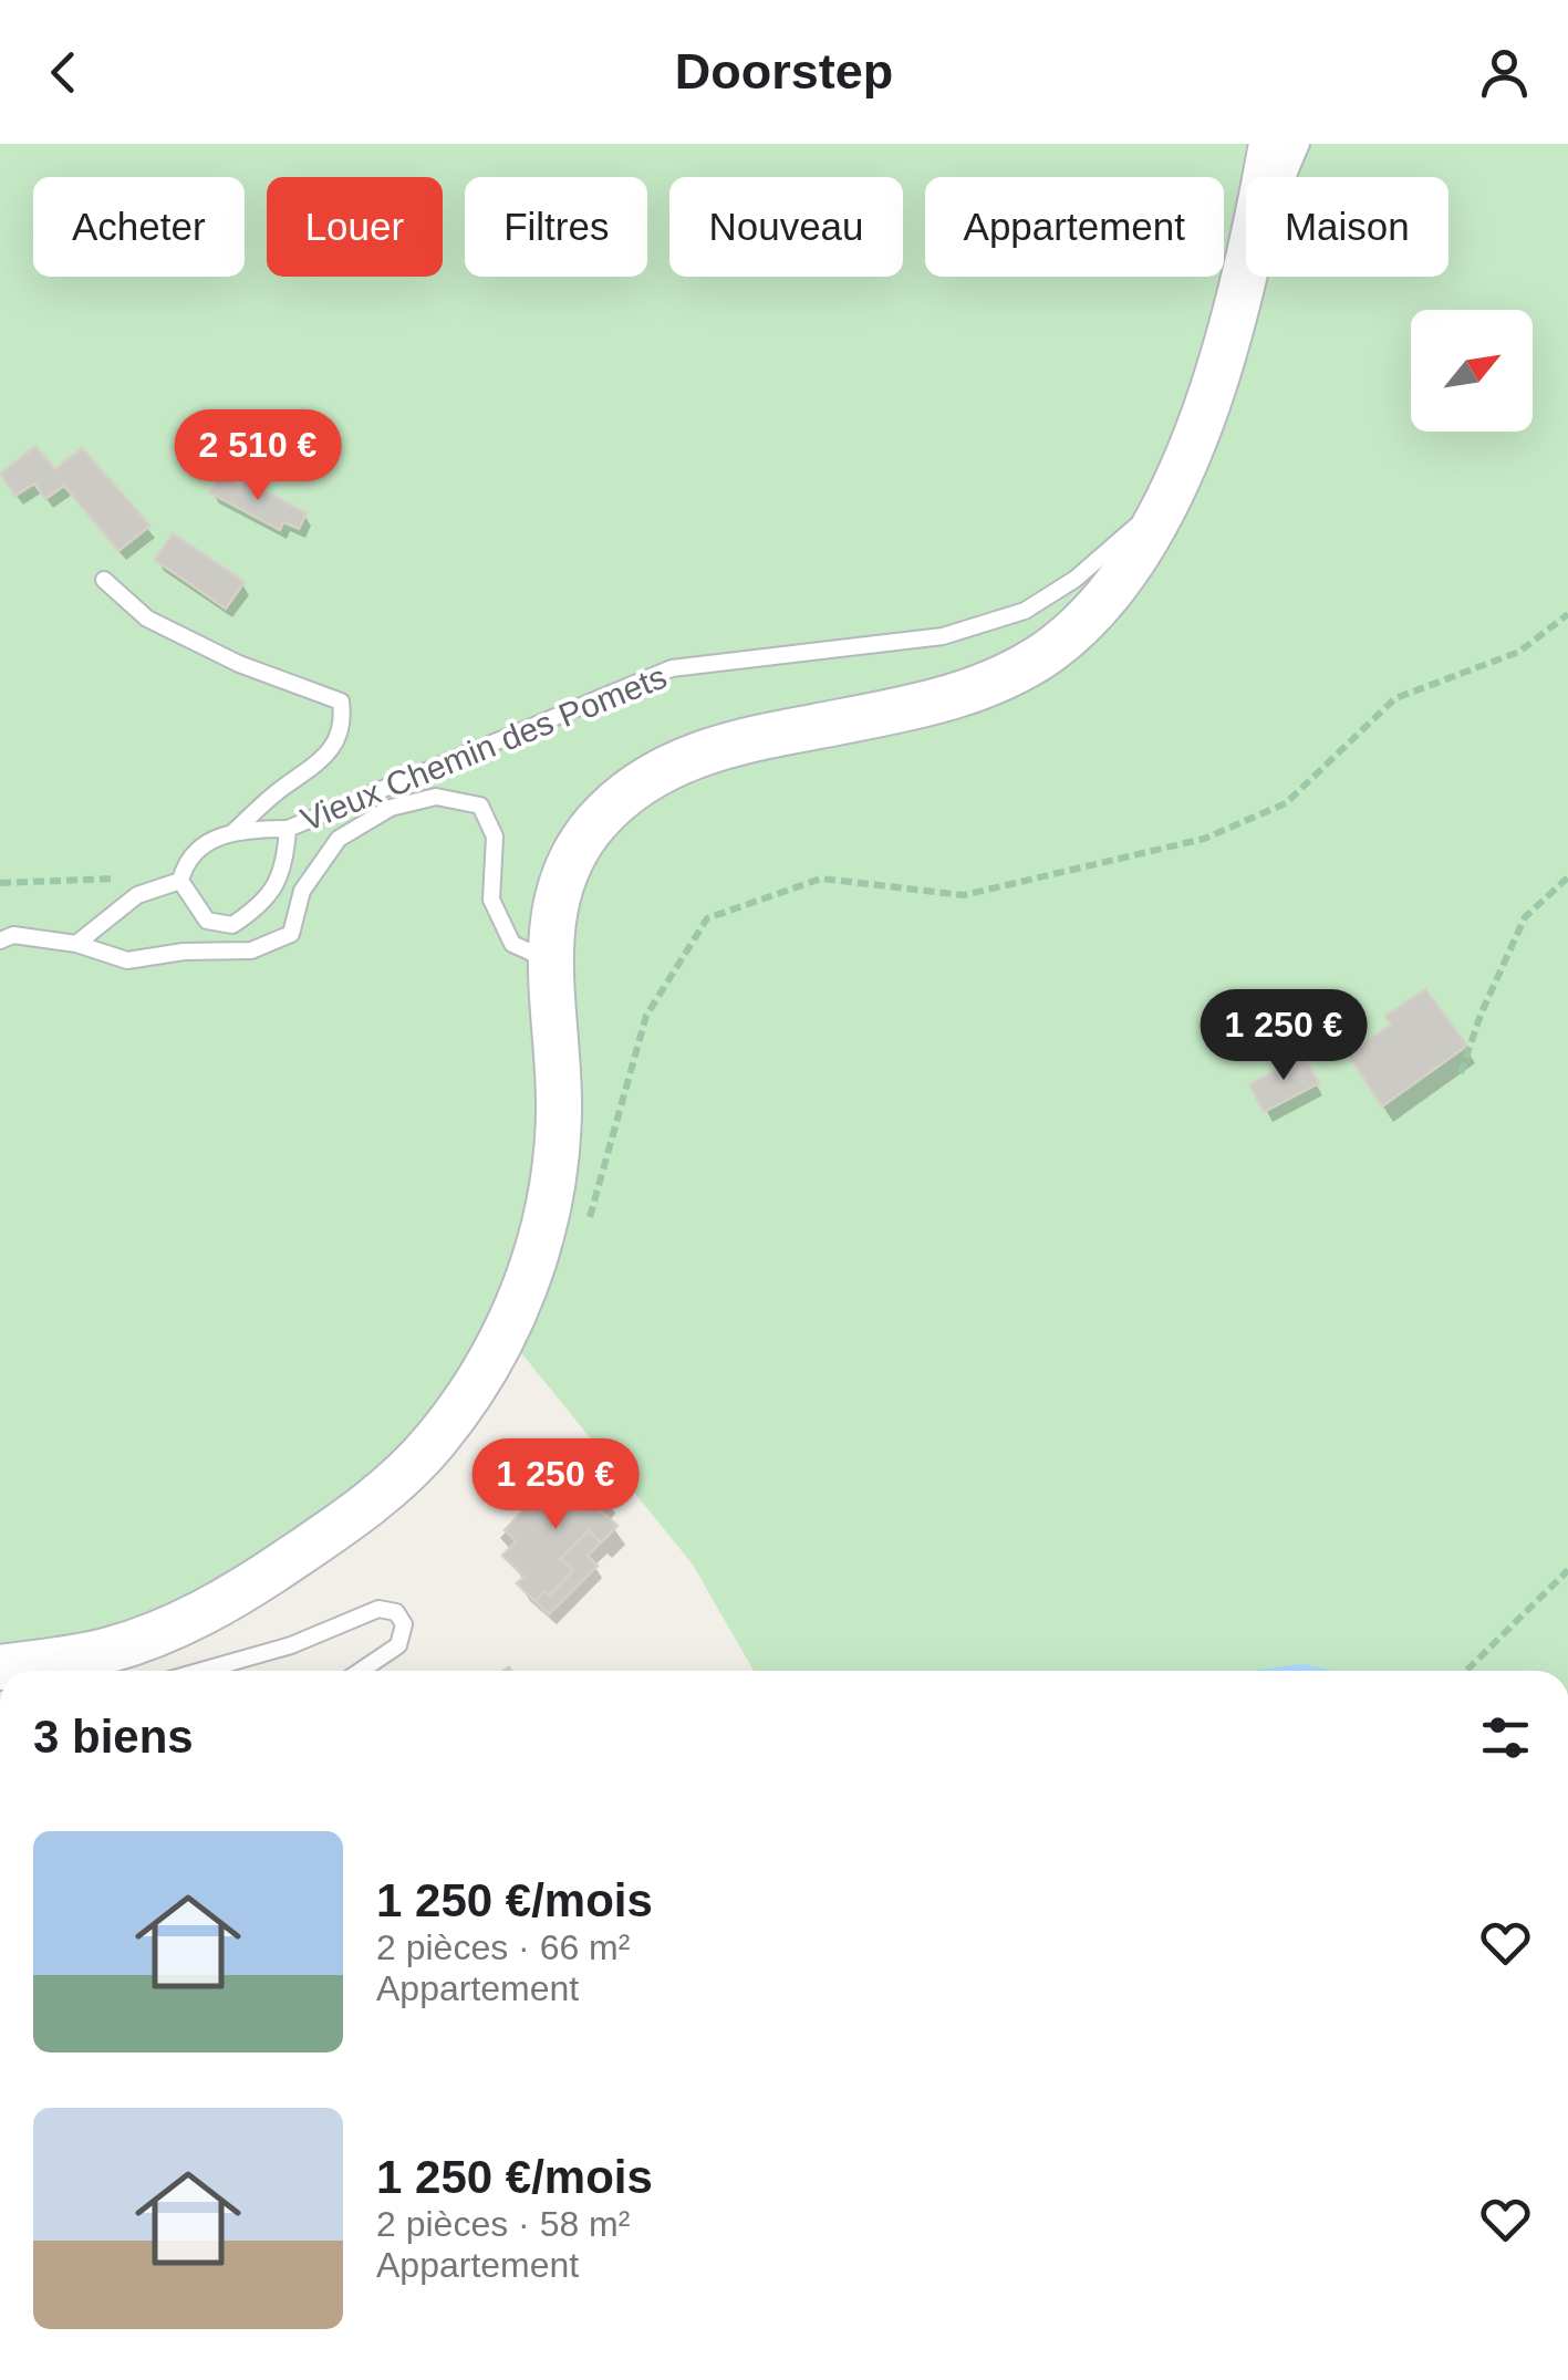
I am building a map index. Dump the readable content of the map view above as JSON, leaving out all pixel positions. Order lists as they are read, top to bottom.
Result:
{
  "streets": {
    "lane": ["Vieux Chemin des Pomets"]
  },
  "north": "top right",
  "page": {
    "header": "Doorstep",
    "chip": [
      "Acheter",
      "Louer",
      "Filtres",
      "Nouveau",
      "Appartement",
      "Maison"
    ],
    "price": ["2 510 €", "1 250 €", "1 250 €"],
    "heading": "3 biens",
    "list": [
      {
        "name": "1 250 €/mois",
        "note": "2 pièces · 66 m² · Appartement"
      },
      {
        "name": "1 250 €/mois",
        "note": "2 pièces · 58 m² · Appartement"
      }
    ]
  }
}
